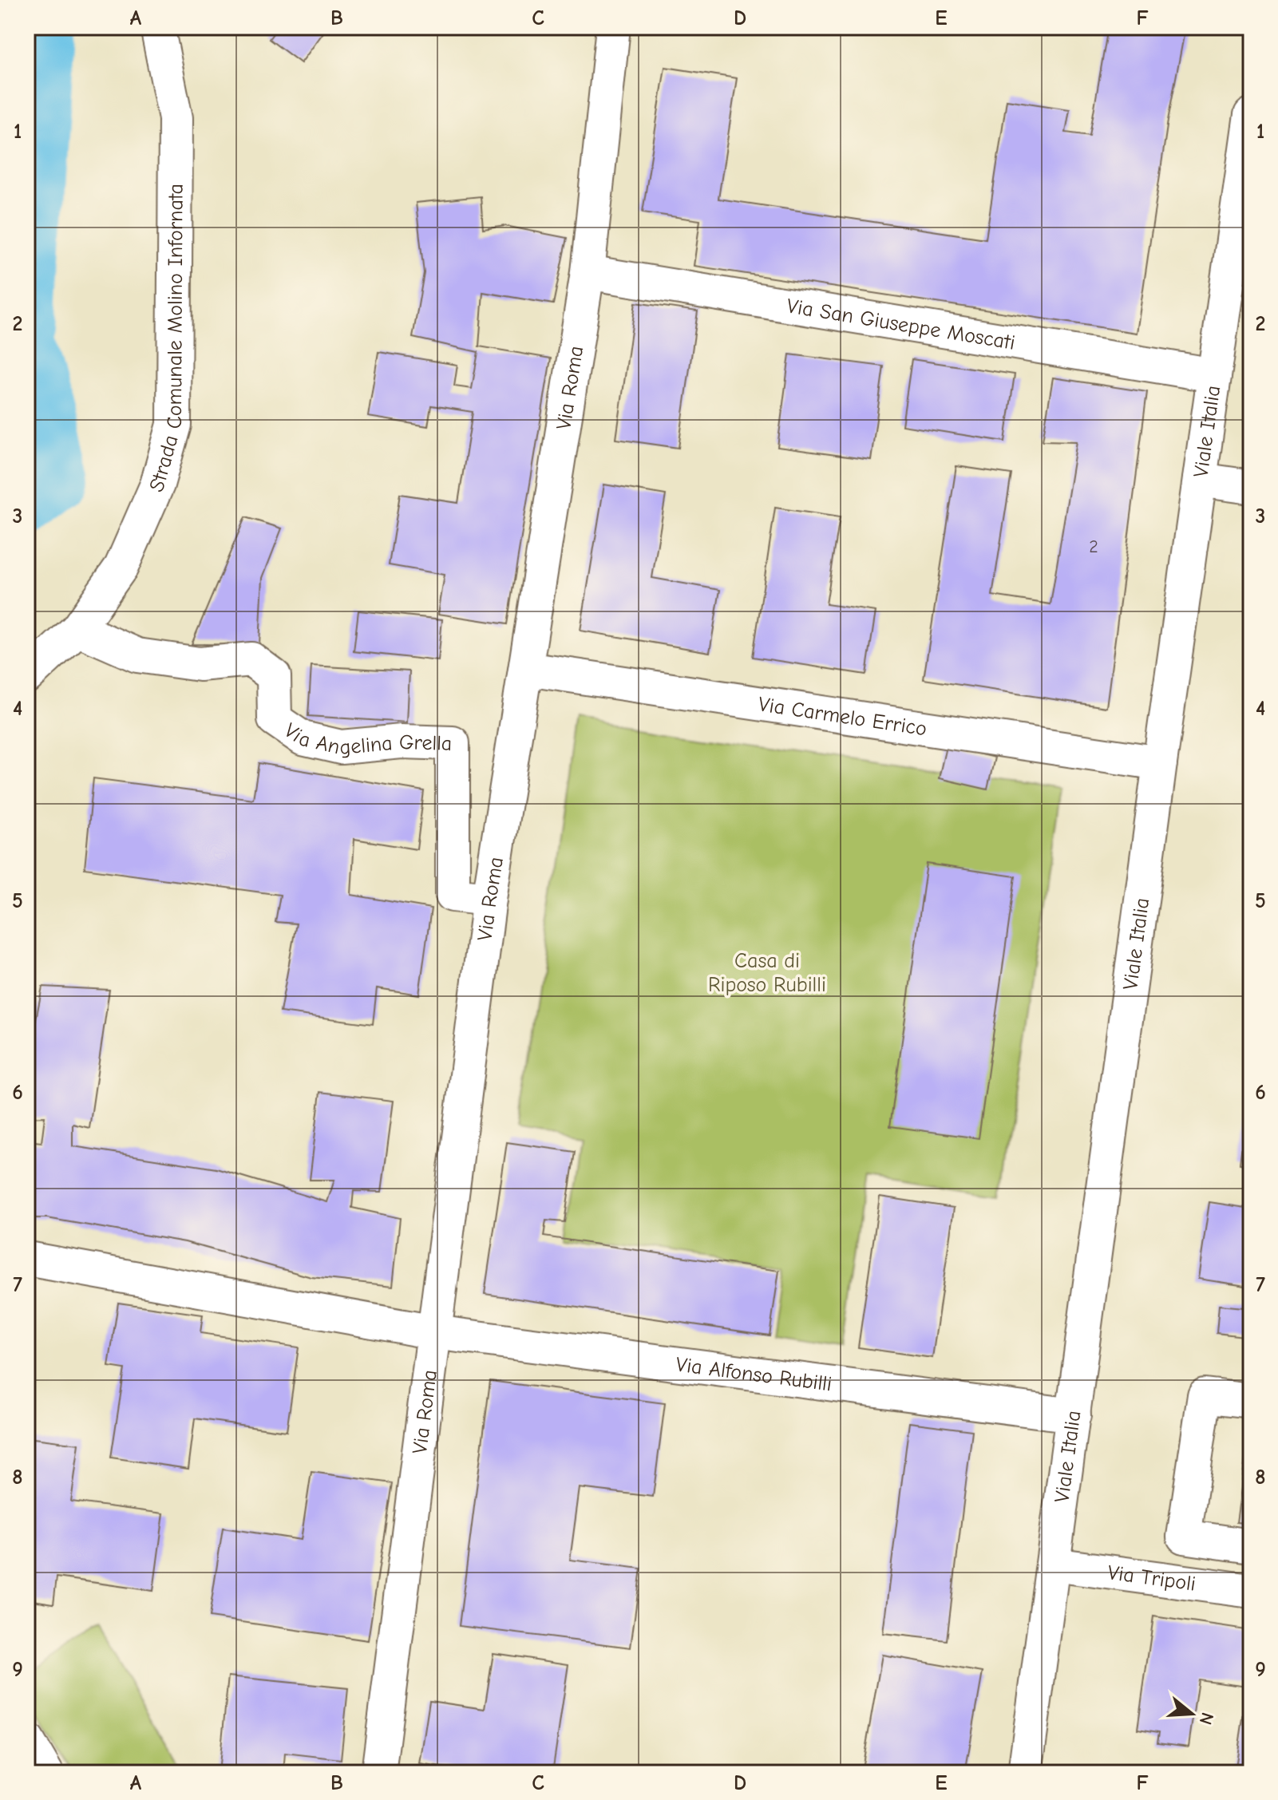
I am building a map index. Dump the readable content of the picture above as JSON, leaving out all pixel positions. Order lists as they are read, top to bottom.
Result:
{
  "streets": {
    "street": [
      "Via San Giuseppe Moscati",
      "Strada Comunale Molino Infornata",
      "Via Roma",
      "Viale Italia",
      "Via Carmelo Errico",
      "Via Angelina Grella",
      "Via Alfonso Rubilli",
      "Via Tripoli"
    ]
  },
  "crossings": [
    ["Via San Giuseppe Moscati", "Via Roma"],
    ["Via San Giuseppe Moscati", "Viale Italia"],
    ["Strada Comunale Molino Infornata", "Via Angelina Grella"],
    ["Via Roma", "Via Carmelo Errico"],
    ["Via Roma", "Via Angelina Grella"],
    ["Via Roma", "Via Alfonso Rubilli"],
    ["Viale Italia", "Via Carmelo Errico"],
    ["Viale Italia", "Via Alfonso Rubilli"],
    ["Viale Italia", "Via Tripoli"]
  ],
  "parks": ["Casa di Riposo Rubilli"],
  "house_numbers": ["2"],
  "north": "right",
  "grid": {
    "columns": [
      "A",
      "B",
      "C",
      "D",
      "E",
      "F"
    ],
    "rows": [
      "1",
      "2",
      "3",
      "4",
      "5",
      "6",
      "7",
      "8",
      "9"
    ]
  }
}
